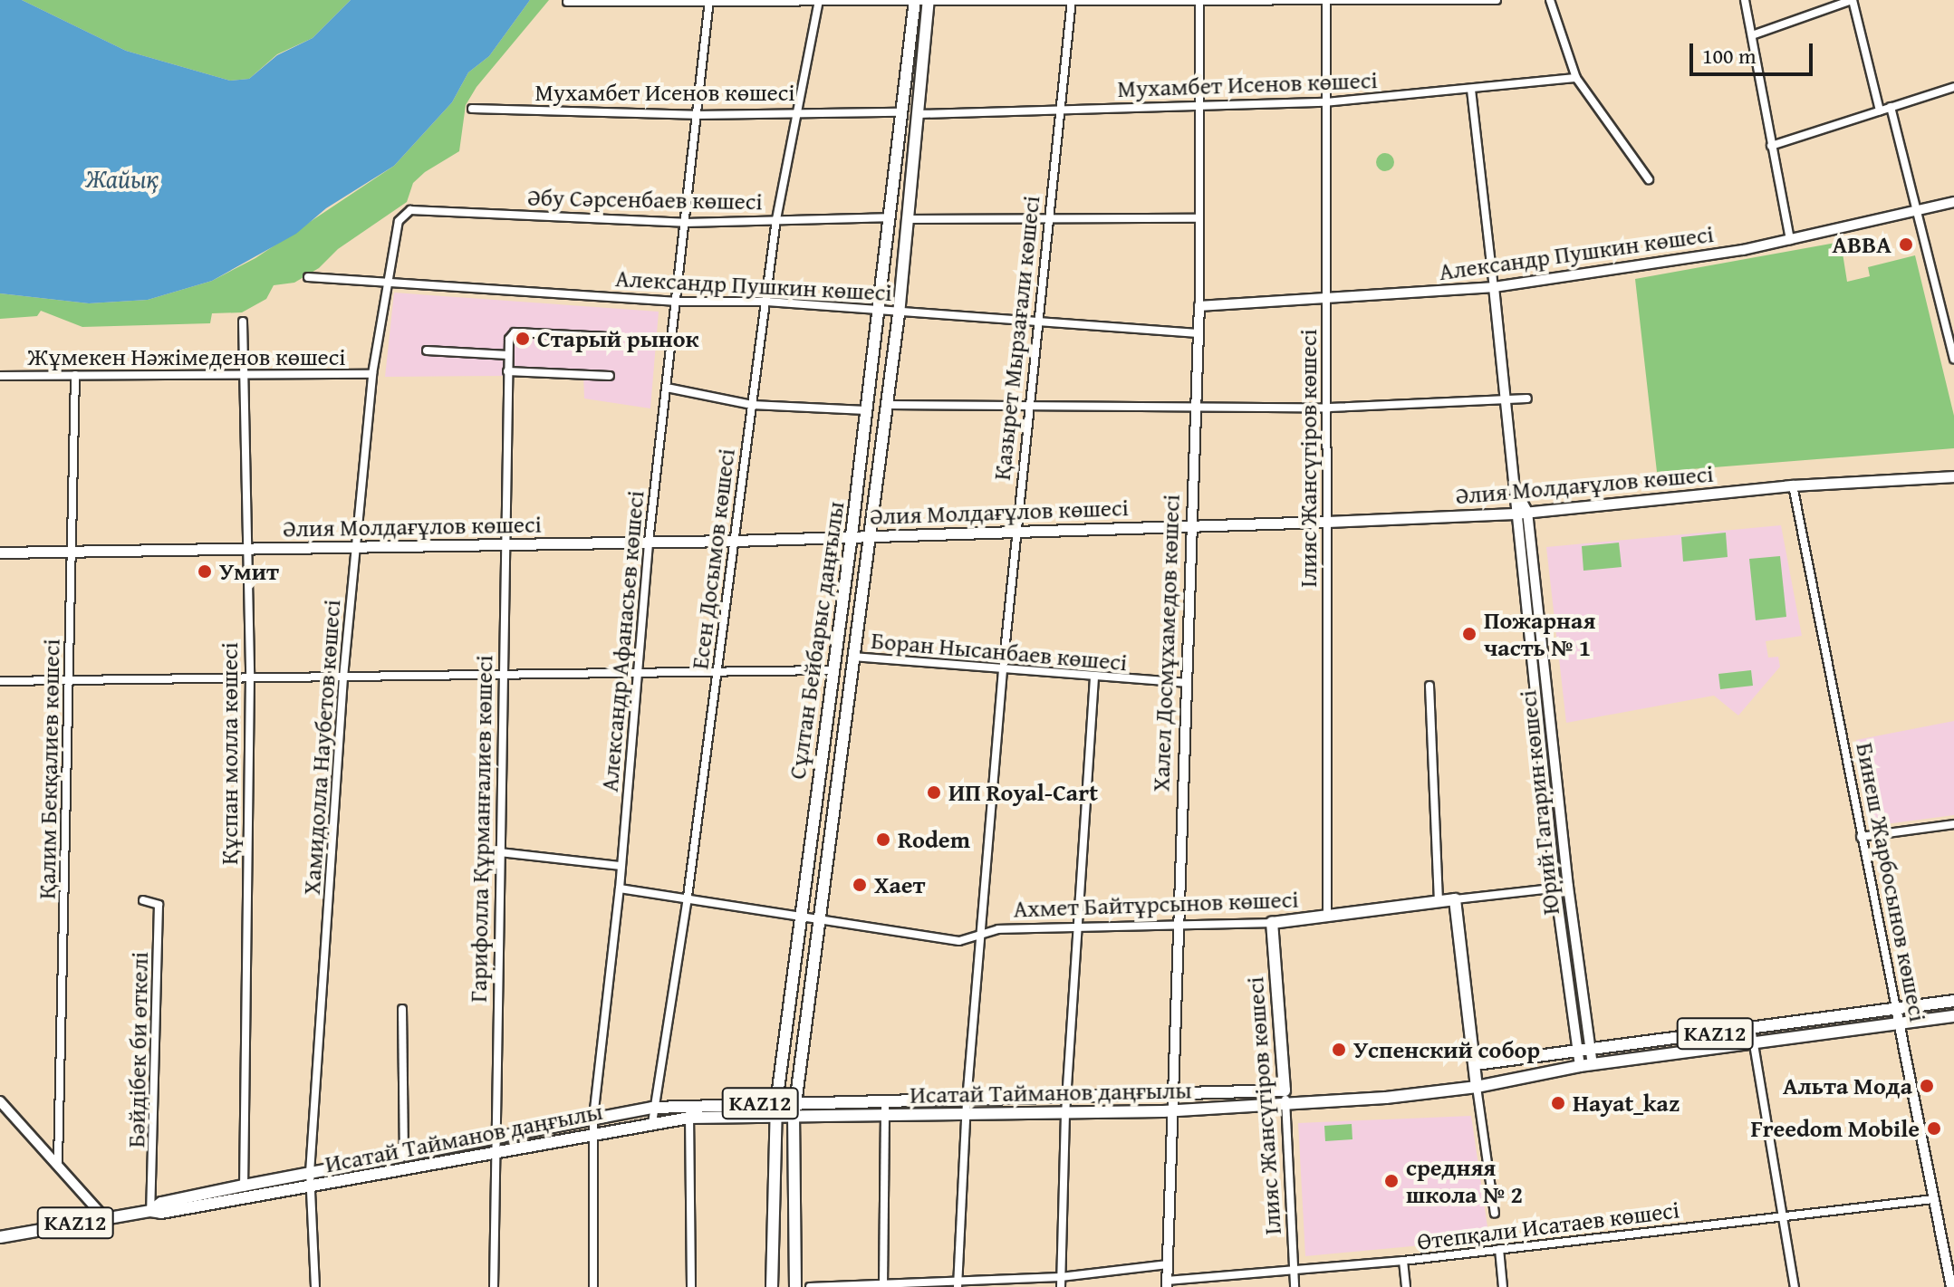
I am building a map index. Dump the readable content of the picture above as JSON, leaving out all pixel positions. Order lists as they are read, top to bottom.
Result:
{
  "streets": {
    "main road": [
      "Ілияс Жансүгіров көшесі",
      "Әлия Молдағұлов көшесі",
      "Сұлтан Бейбарыс даңғылы",
      "Ахмет Байтұрсынов көшесі",
      "KAZ12",
      "Исатай Тайманов даңғылы"
    ],
    "street": [
      "Мухамбет Исенов көшесі",
      "Әбу Сәрсенбаев көшесі",
      "Александр Пушкин көшесі",
      "Қазырет Мырзағали көшесі",
      "Жұмекен Нәжімеденов көшесі",
      "Есен Досымов көшесі",
      "Александр Афанасьев көшесі",
      "Халел Досмұхамедов көшесі",
      "Боран Нысанбаев көшесі",
      "Хамидолла Наубетов көшесі",
      "Құспан молла көшесі",
      "Қалим Бекқалиев көшесі",
      "Юрий Гагарин көшесі",
      "Гарифолла Құрманғалиев көшесі",
      "Бинеш Жарбосынов көшесі",
      "Бәйдібек би өткелі",
      "Өтепқали Исатаев көшесі"
    ]
  },
  "crossings": [
    ["Мухамбет Исенов көшесі", "Қазырет Мырзағали көшесі"],
    ["Мухамбет Исенов көшесі", "Ілияс Жансүгіров көшесі"],
    ["Мухамбет Исенов көшесі", "Есен Досымов көшесі"],
    ["Мухамбет Исенов көшесі", "Сұлтан Бейбарыс даңғылы"],
    ["Мухамбет Исенов көшесі", "Александр Афанасьев көшесі"],
    ["Мухамбет Исенов көшесі", "Халел Досмұхамедов көшесі"],
    ["Мухамбет Исенов көшесі", "Юрий Гагарин көшесі"],
    ["Әбу Сәрсенбаев көшесі", "Есен Досымов көшесі"],
    ["Әбу Сәрсенбаев көшесі", "Сұлтан Бейбарыс даңғылы"],
    ["Әбу Сәрсенбаев көшесі", "Александр Афанасьев көшесі"],
    ["Әбу Сәрсенбаев көшесі", "Хамидолла Наубетов көшесі"],
    ["Александр Пушкин көшесі", "Қазырет Мырзағали көшесі"],
    ["Александр Пушкин көшесі", "Ілияс Жансүгіров көшесі"],
    ["Александр Пушкин көшесі", "Есен Досымов көшесі"],
    ["Александр Пушкин көшесі", "Сұлтан Бейбарыс даңғылы"],
    ["Александр Пушкин көшесі", "Александр Афанасьев көшесі"],
    ["Александр Пушкин көшесі", "Халел Досмұхамедов көшесі"],
    ["Александр Пушкин көшесі", "Хамидолла Наубетов көшесі"],
    ["Александр Пушкин көшесі", "Юрий Гагарин көшесі"],
    ["Қазырет Мырзағали көшесі", "Әлия Молдағұлов көшесі"],
    ["Қазырет Мырзағали көшесі", "Боран Нысанбаев көшесі"],
    ["Қазырет Мырзағали көшесі", "Ахмет Байтұрсынов көшесі"],
    ["Қазырет Мырзағали көшесі", "Исатай Тайманов даңғылы"],
    ["Жұмекен Нәжімеденов көшесі", "Хамидолла Наубетов көшесі"],
    ["Жұмекен Нәжімеденов көшесі", "Құспан молла көшесі"],
    ["Жұмекен Нәжімеденов көшесі", "Қалим Бекқалиев көшесі"],
    ["Ілияс Жансүгіров көшесі", "Әлия Молдағұлов көшесі"],
    ["Ілияс Жансүгіров көшесі", "Ахмет Байтұрсынов көшесі"],
    ["Ілияс Жансүгіров көшесі", "Исатай Тайманов даңғылы"],
    ["Ілияс Жансүгіров көшесі", "Өтепқали Исатаев көшесі"],
    ["Әлия Молдағұлов көшесі", "Есен Досымов көшесі"],
    ["Әлия Молдағұлов көшесі", "Сұлтан Бейбарыс даңғылы"],
    ["Әлия Молдағұлов көшесі", "Александр Афанасьев көшесі"],
    ["Әлия Молдағұлов көшесі", "Халел Досмұхамедов көшесі"],
    ["Әлия Молдағұлов көшесі", "Хамидолла Наубетов көшесі"],
    ["Әлия Молдағұлов көшесі", "Құспан молла көшесі"],
    ["Әлия Молдағұлов көшесі", "Қалим Бекқалиев көшесі"],
    ["Әлия Молдағұлов көшесі", "Юрий Гагарин көшесі"],
    ["Әлия Молдағұлов көшесі", "Гарифолла Құрманғалиев көшесі"],
    ["Әлия Молдағұлов көшесі", "Бинеш Жарбосынов көшесі"],
    ["Есен Досымов көшесі", "Ахмет Байтұрсынов көшесі"],
    ["Есен Досымов көшесі", "Исатай Тайманов даңғылы"],
    ["Сұлтан Бейбарыс даңғылы", "Боран Нысанбаев көшесі"],
    ["Сұлтан Бейбарыс даңғылы", "Ахмет Байтұрсынов көшесі"],
    ["Сұлтан Бейбарыс даңғылы", "Исатай Тайманов даңғылы"],
    ["Александр Афанасьев көшесі", "Ахмет Байтұрсынов көшесі"],
    ["Александр Афанасьев көшесі", "Исатай Тайманов даңғылы"],
    ["Халел Досмұхамедов көшесі", "Боран Нысанбаев көшесі"],
    ["Халел Досмұхамедов көшесі", "Ахмет Байтұрсынов көшесі"],
    ["Халел Досмұхамедов көшесі", "Исатай Тайманов даңғылы"],
    ["Халел Досмұхамедов көшесі", "Өтепқали Исатаев көшесі"],
    ["Хамидолла Наубетов көшесі", "Исатай Тайманов даңғылы"],
    ["Құспан молла көшесі", "Исатай Тайманов даңғылы"],
    ["Юрий Гагарин көшесі", "Ахмет Байтұрсынов көшесі"],
    ["Юрий Гагарин көшесі", "KAZ12"],
    ["Юрий Гагарин көшесі", "Исатай Тайманов даңғылы"],
    ["Гарифолла Құрманғалиев көшесі", "Исатай Тайманов даңғылы"],
    ["Бинеш Жарбосынов көшесі", "KAZ12"],
    ["Бинеш Жарбосынов көшесі", "Исатай Тайманов даңғылы"],
    ["Бинеш Жарбосынов көшесі", "Өтепқали Исатаев көшесі"],
    ["Бәйдібек би өткелі", "Исатай Тайманов даңғылы"]
  ],
  "water": ["Жайық"],
  "places": [
    "ABBA",
    "Старый рынок",
    "Умит",
    "Пожарная часть № 1",
    "ИП Royal-Cart",
    "Rodem",
    "Хает",
    "Успенский собор",
    "Альта Мода",
    "Hayat_kaz",
    "Freedom Mobile",
    "cредняя школа № 2"
  ],
  "scale_bar": "100 m"
}
